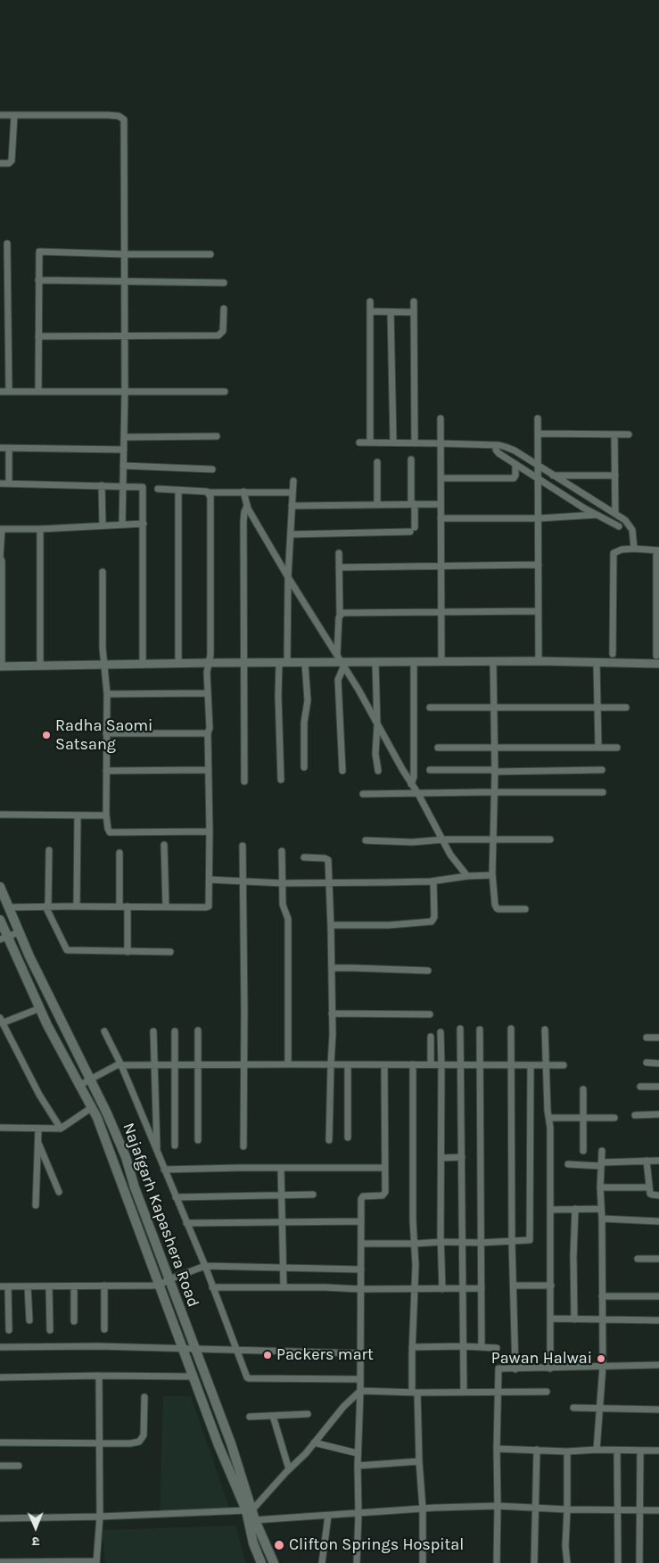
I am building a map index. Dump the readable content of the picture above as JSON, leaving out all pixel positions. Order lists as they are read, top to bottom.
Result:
{
  "streets": {
    "main road": ["Najafgarh Kapashera Road"]
  },
  "places": [
    "Radha Saomi Satsang",
    "Packers mart",
    "Pawan Halwai",
    "Clifton Springs Hospital"
  ],
  "north": "bottom"
}
